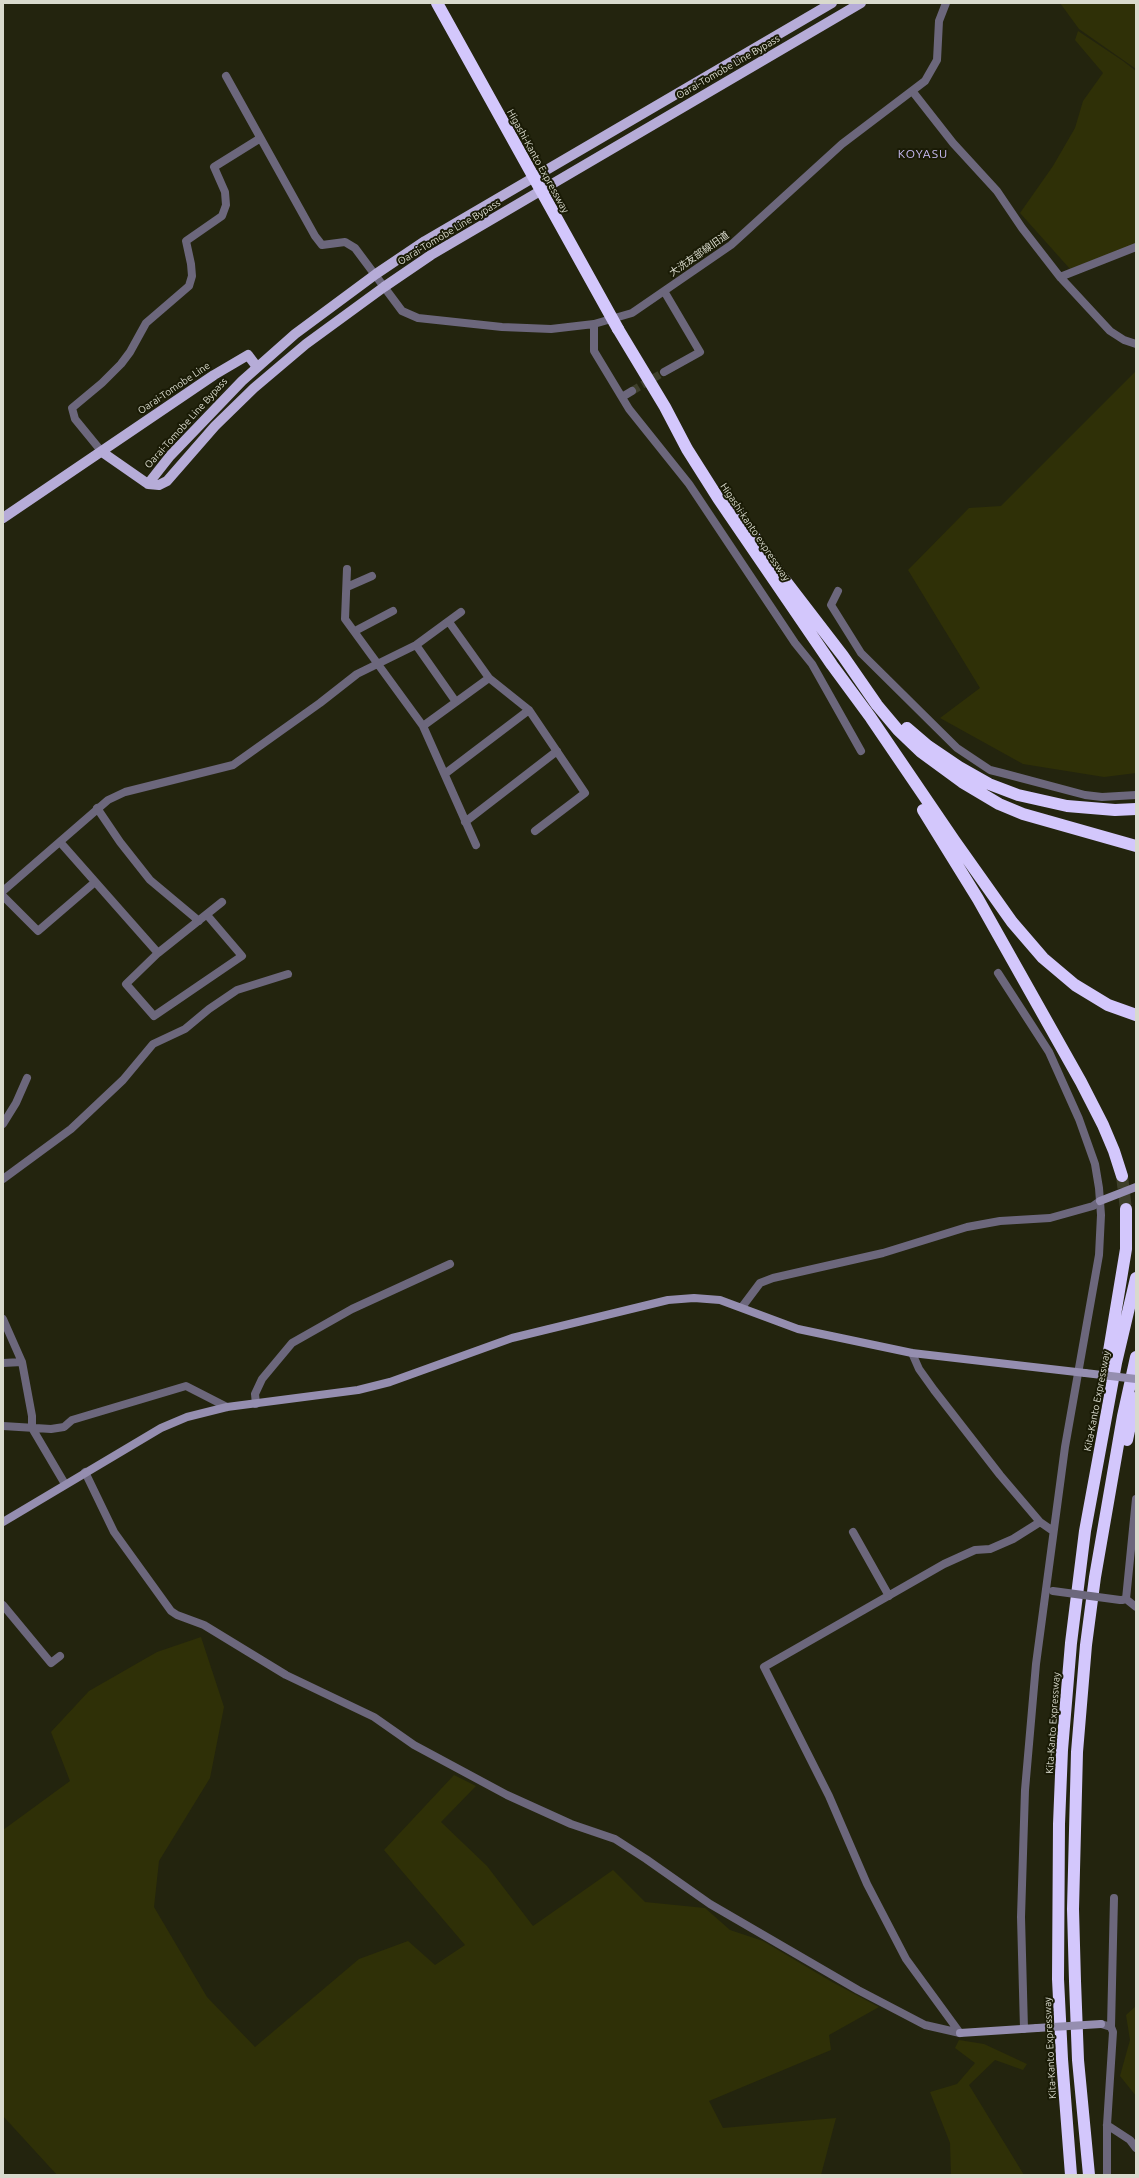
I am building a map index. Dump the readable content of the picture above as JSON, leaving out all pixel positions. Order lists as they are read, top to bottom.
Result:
{
  "streets": {
    "highway": ["Higashi-Kanto Expressway", "Higashi-kanto expressway", "Kita-Kanto Expressway"],
    "main road": ["Oarai-Tomobe Line Bypass", "Oarai-Tomobe Line"],
    "street": ["大洗友部線旧道"]
  },
  "crossings": [
    ["Oarai-Tomobe Line Bypass", "大洗友部線旧道"],
    ["Oarai-Tomobe Line Bypass", "Oarai-Tomobe Line"],
    ["Higashi-Kanto Expressway", "Higashi-kanto expressway"]
  ],
  "districts": ["KOYASU"]
}
